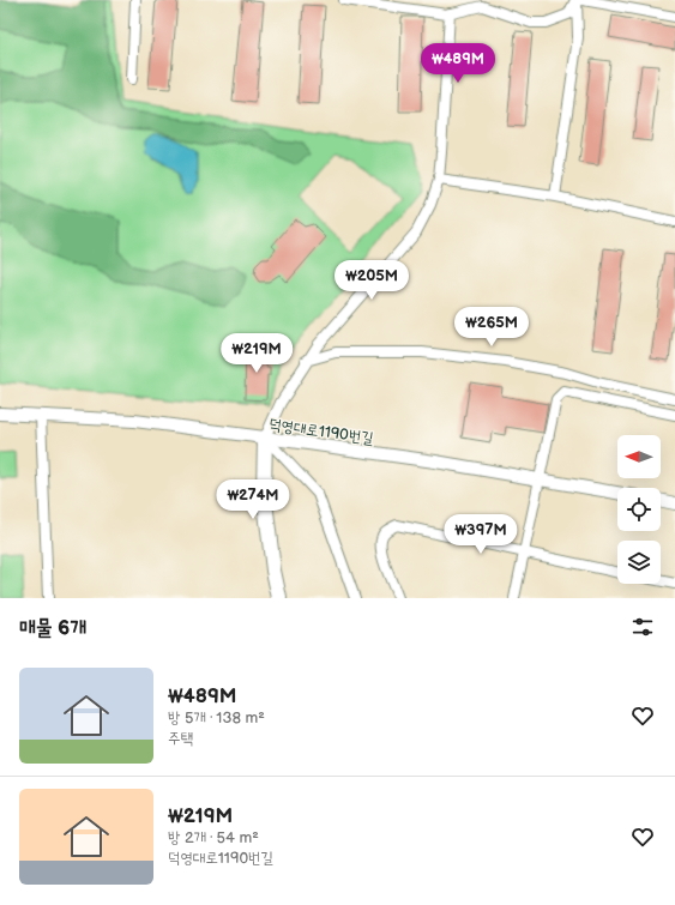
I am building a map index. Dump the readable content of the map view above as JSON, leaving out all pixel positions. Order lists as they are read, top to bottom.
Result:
{
  "streets": {
    "street": ["덕영대로1190번길"]
  },
  "north": "left",
  "page": {
    "price": [
      "₩489M",
      "₩205M",
      "₩265M",
      "₩219M",
      "₩274M",
      "₩397M"
    ],
    "heading": "매물 6개",
    "list": [
      {
        "name": "₩489M",
        "note": "방 5개 · 138 m² · 주택"
      },
      {
        "name": "₩219M",
        "note": "방 2개 · 54 m² · 덕영대로1190번길"
      }
    ]
  }
}
